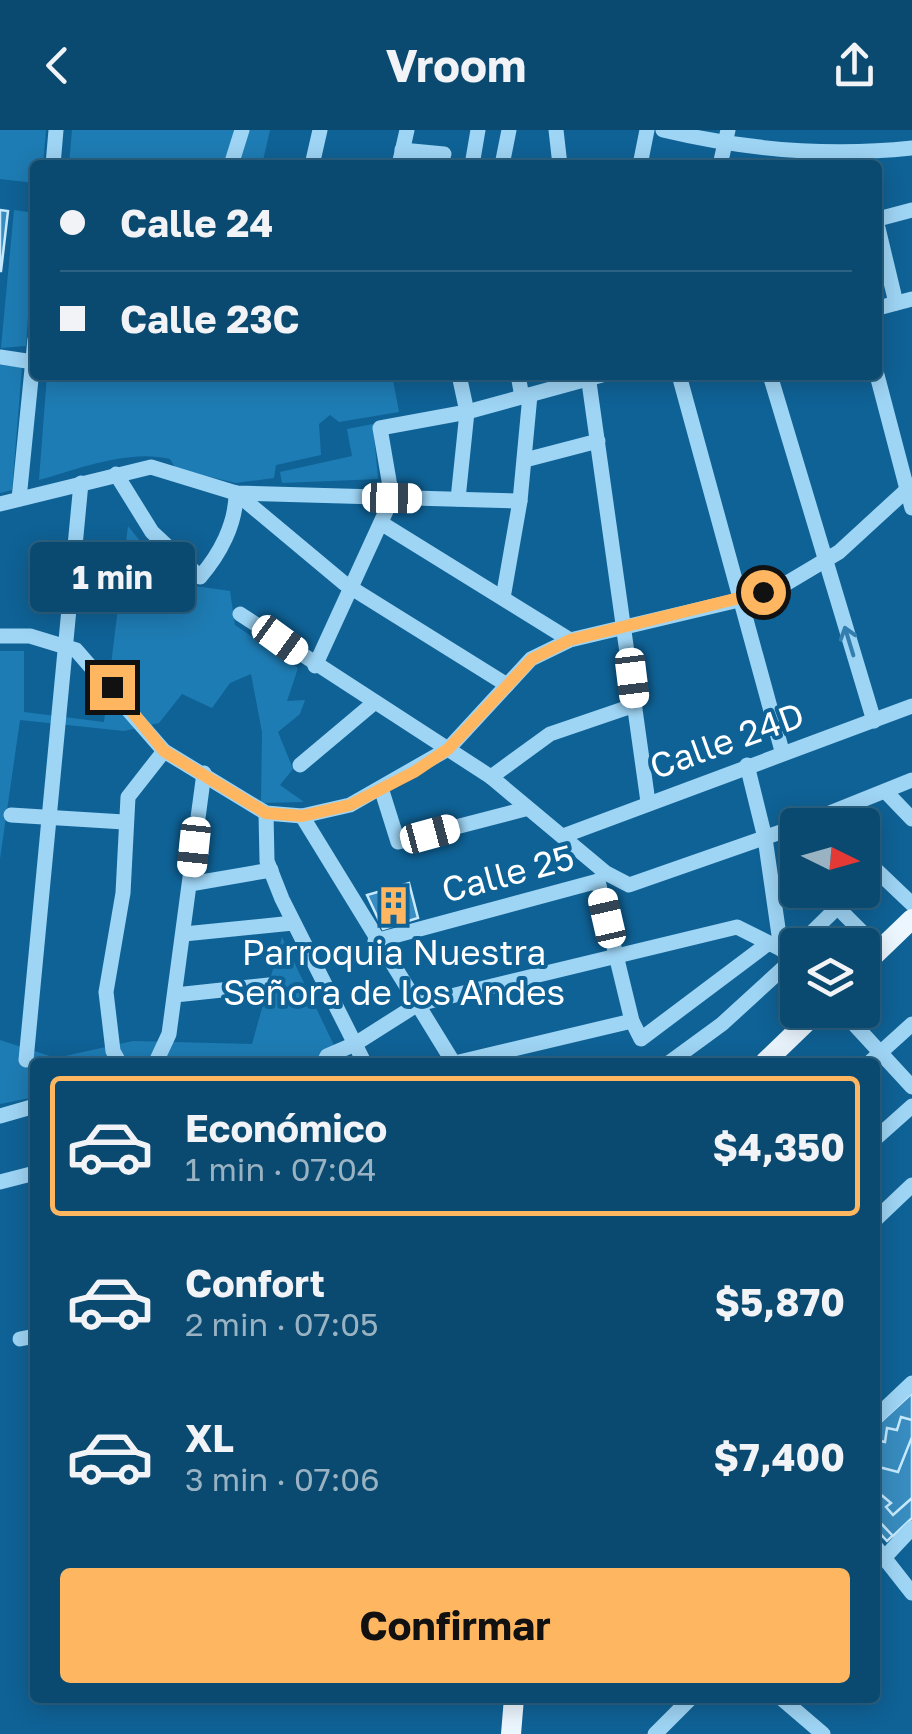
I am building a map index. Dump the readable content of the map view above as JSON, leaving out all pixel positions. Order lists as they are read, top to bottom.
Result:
{
  "streets": {
    "street": ["Calle 24D", "Calle 25"]
  },
  "places": {
    "building": ["Parroquia Nuestra Señora de los Andes"]
  },
  "north": "right",
  "page": {
    "header": "Vroom",
    "banner": ["Calle 24", "Calle 23C"],
    "bubble": "1 min",
    "list": [
      {
        "name": "Económico",
        "note": "1 min · 07:04",
        "value": "$4,350"
      },
      {
        "name": "Confort",
        "note": "2 min · 07:05",
        "value": "$5,870"
      },
      {
        "name": "XL",
        "note": "3 min · 07:06",
        "value": "$7,400"
      }
    ],
    "buttons": "Confirmar"
  }
}
